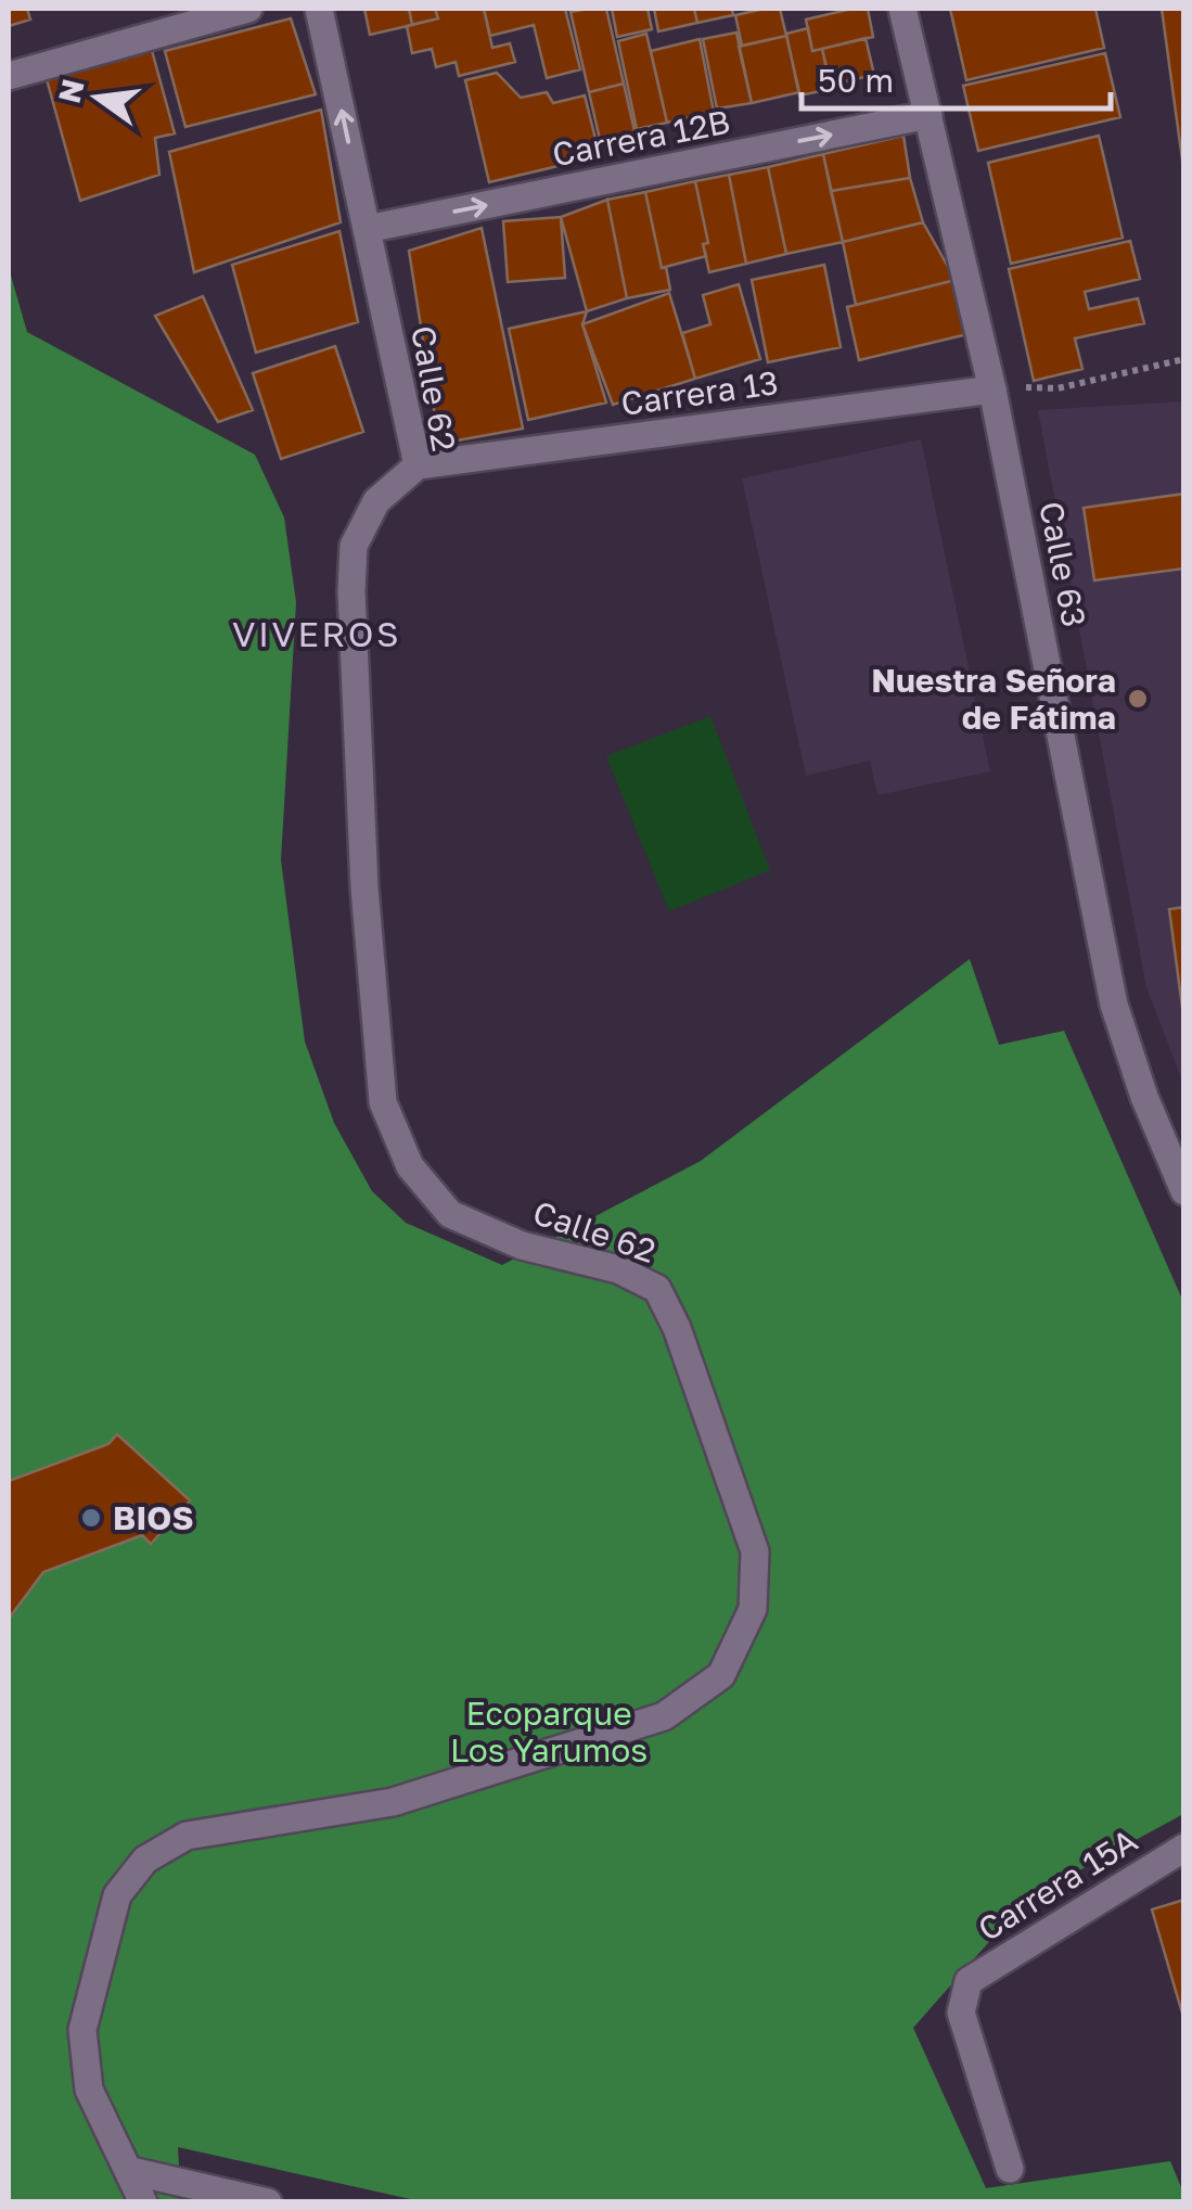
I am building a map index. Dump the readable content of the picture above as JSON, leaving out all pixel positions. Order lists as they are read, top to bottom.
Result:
{
  "streets": {
    "street": [
      "Carrera 12B",
      "Calle 62",
      "Carrera 13",
      "Calle 63",
      "Carrera 15A"
    ]
  },
  "crossings": [
    ["Carrera 12B", "Calle 62"],
    ["Carrera 12B", "Calle 63"],
    ["Calle 62", "Carrera 13"],
    ["Carrera 13", "Calle 63"]
  ],
  "one_way": ["Carrera 12B"],
  "districts": ["VIVEROS"],
  "parks": ["Ecoparque Los Yarumos"],
  "places": ["Nuestra Señora de Fátima", "BIOS"],
  "scale_bar": "50 m",
  "north": "left"
}
